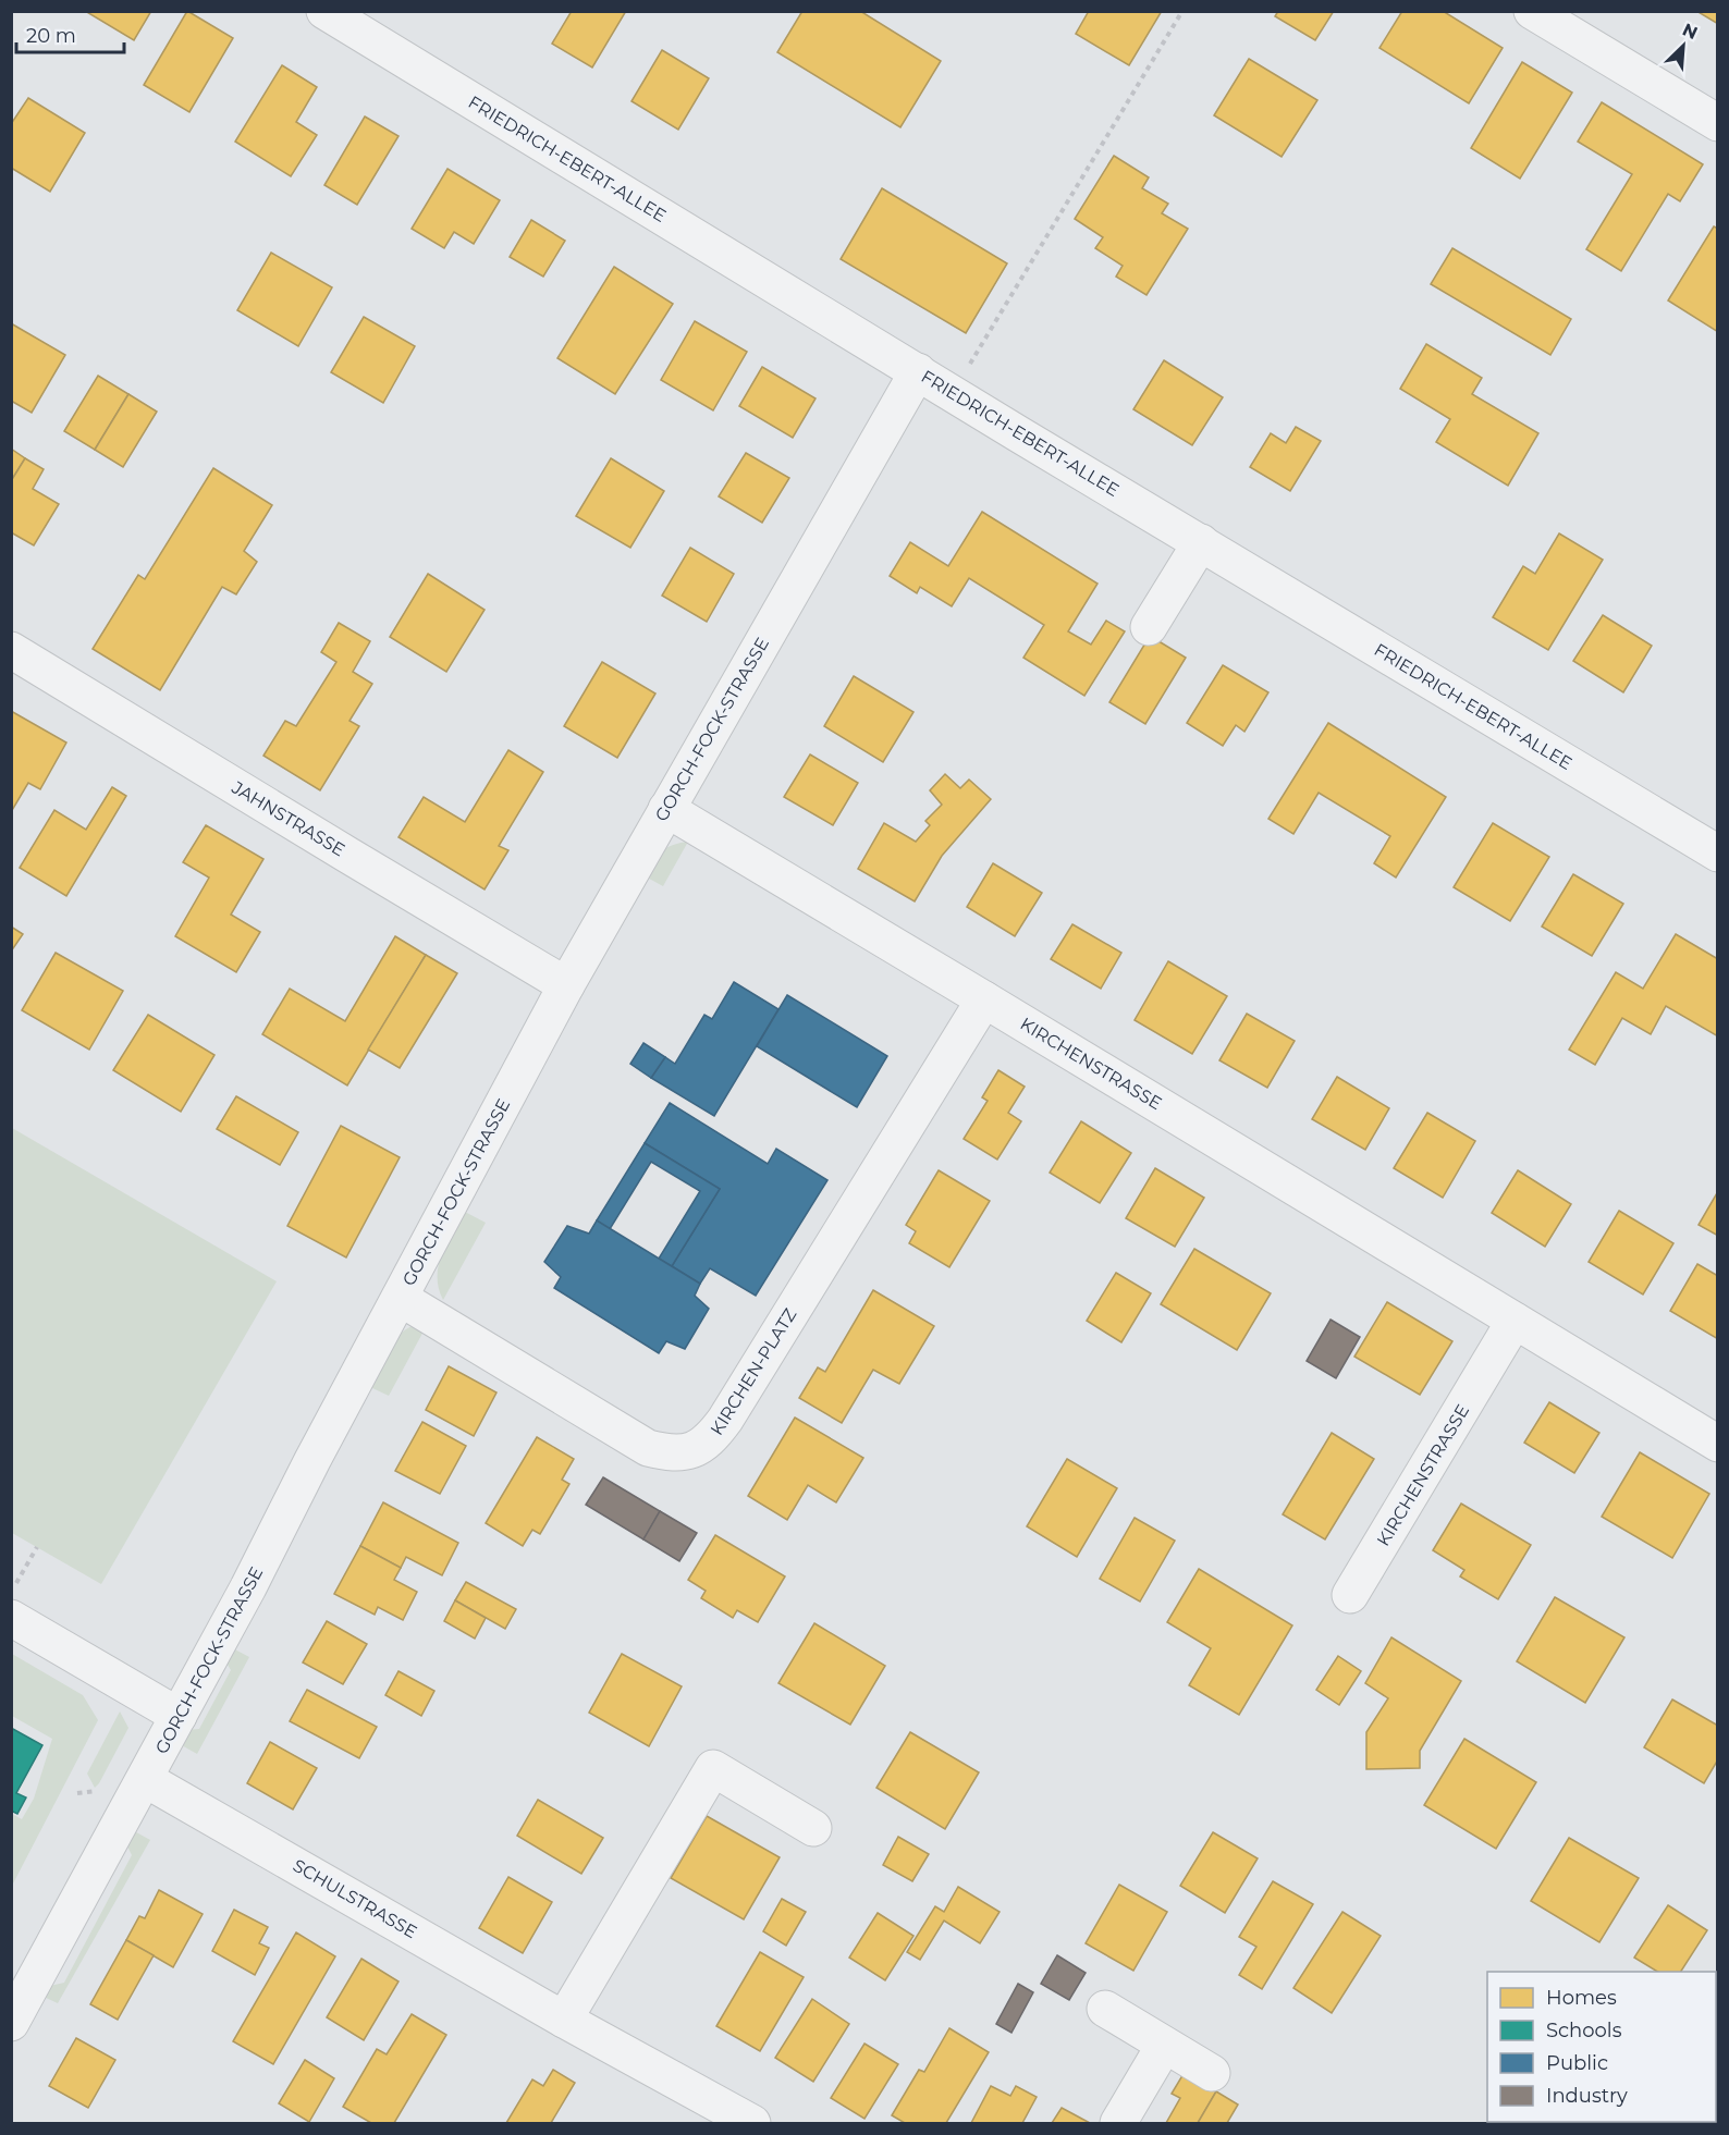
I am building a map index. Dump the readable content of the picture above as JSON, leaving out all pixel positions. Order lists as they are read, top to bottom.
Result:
{
  "streets": {
    "street": [
      "FRIEDRICH-EBERT-ALLEE",
      "GORCH-FOCK-STRASSE",
      "JAHNSTRASSE",
      "KIRCHENSTRASSE",
      "KIRCHEN-PLATZ",
      "SCHULSTRASSE"
    ]
  },
  "crossings": [
    ["FRIEDRICH-EBERT-ALLEE", "GORCH-FOCK-STRASSE"],
    ["GORCH-FOCK-STRASSE", "JAHNSTRASSE"],
    ["GORCH-FOCK-STRASSE", "KIRCHENSTRASSE"],
    ["GORCH-FOCK-STRASSE", "KIRCHEN-PLATZ"],
    ["GORCH-FOCK-STRASSE", "SCHULSTRASSE"],
    ["KIRCHENSTRASSE", "KIRCHEN-PLATZ"]
  ],
  "legend": [
    "Homes",
    "Schools",
    "Public",
    "Industry"
  ],
  "scale_bar": "20 m",
  "north": "top right"
}
